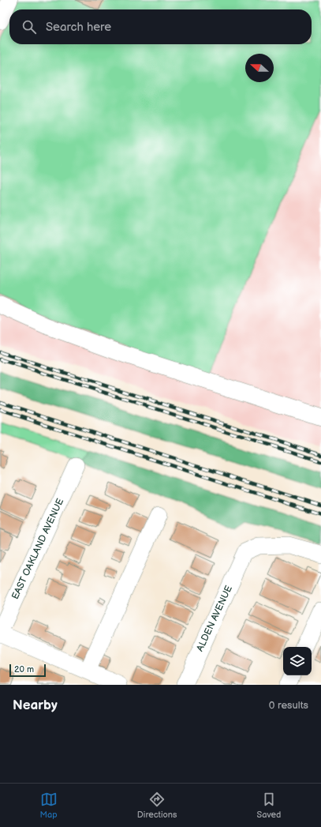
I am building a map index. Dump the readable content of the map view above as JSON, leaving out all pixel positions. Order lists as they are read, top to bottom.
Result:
{
  "streets": {
    "street": ["EAST OAKLAND AVENUE", "ALDEN AVENUE"]
  },
  "scale_bar": "20 m",
  "north": "left",
  "page": {
    "search": "Search here",
    "scale": "20 m",
    "heading": ["Nearby", "0 results"],
    "nav": ["Map", "Directions", "Saved"]
  }
}
